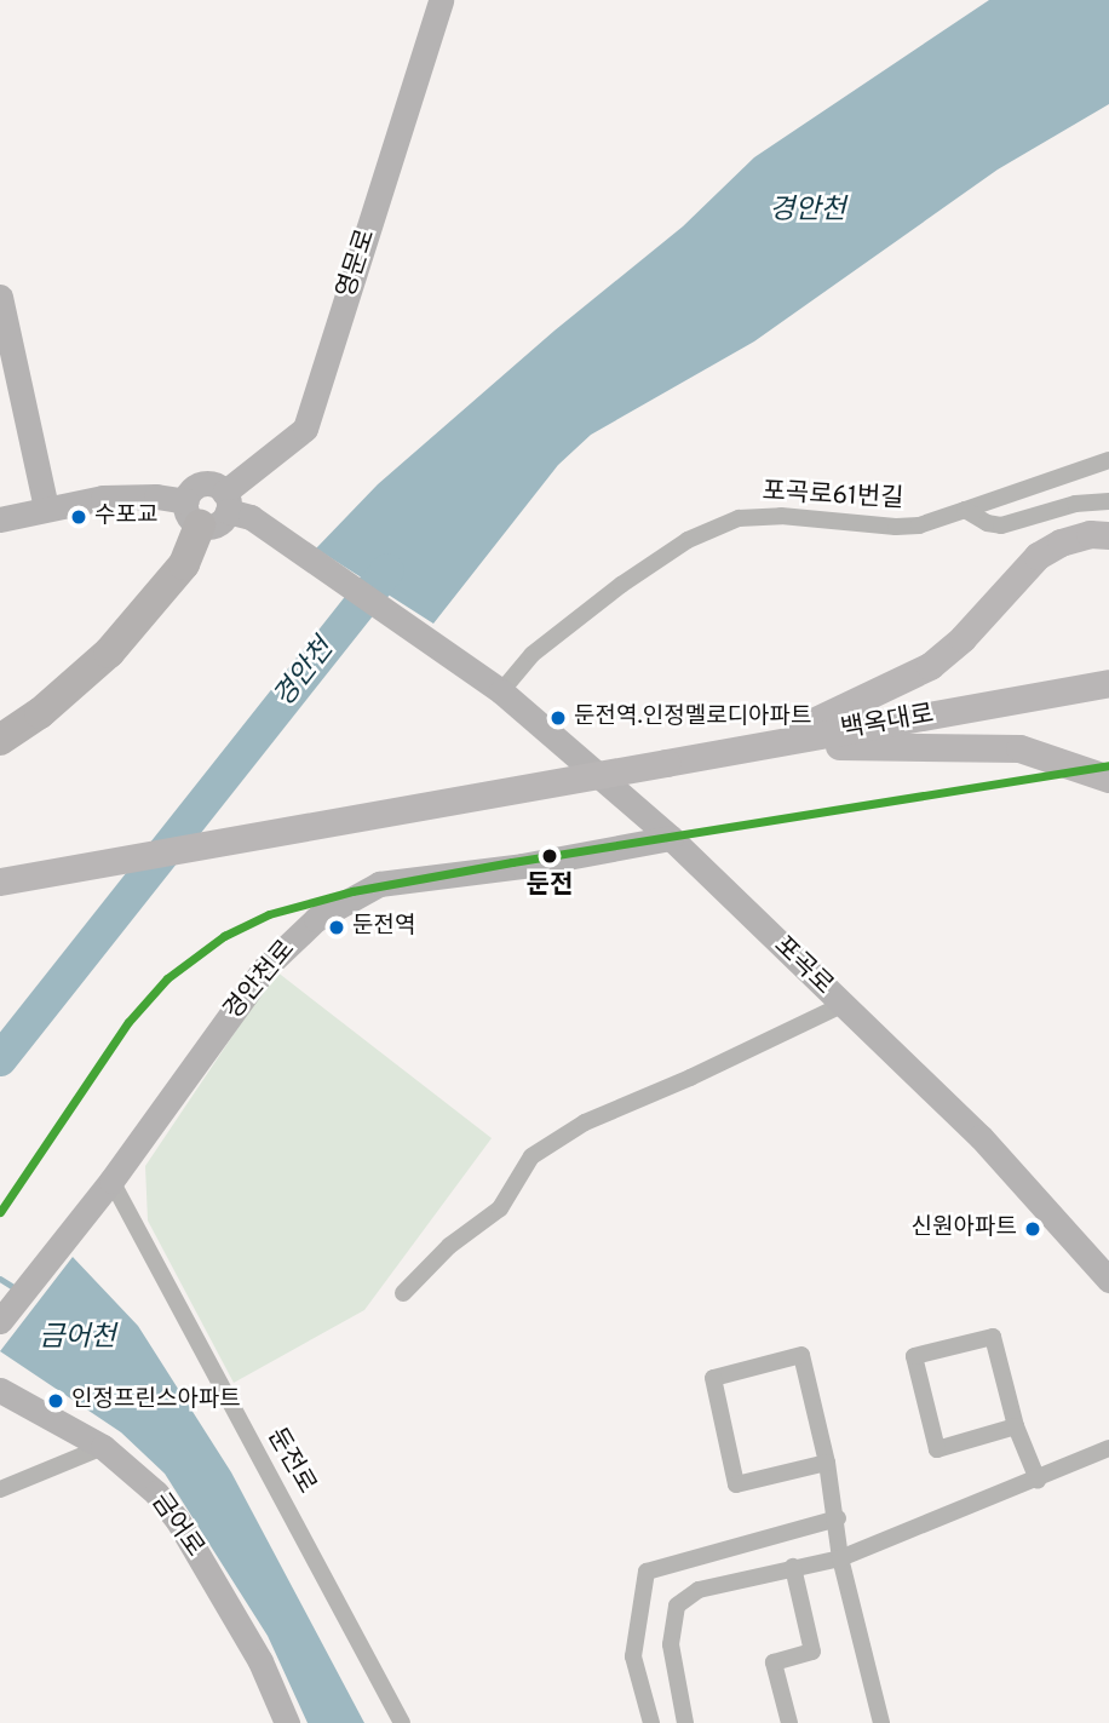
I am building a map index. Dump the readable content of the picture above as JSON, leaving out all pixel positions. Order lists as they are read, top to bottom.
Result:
{
  "streets": {
    "main road": ["백옥대로"],
    "street": [
      "영문로",
      "포곡로61번길",
      "포곡로",
      "경안천로",
      "둔전로",
      "금어로"
    ]
  },
  "crossings": [
    ["영문로", "포곡로"],
    ["포곡로61번길", "포곡로"],
    ["포곡로", "경안천로"],
    ["경안천로", "둔전로"]
  ],
  "water": ["경안천", "금어천"],
  "places": [
    "수포교",
    "둔전역.인정멜로디아파트",
    "둔전",
    "둔전역",
    "신원아파트",
    "인정프린스아파트"
  ]
}
